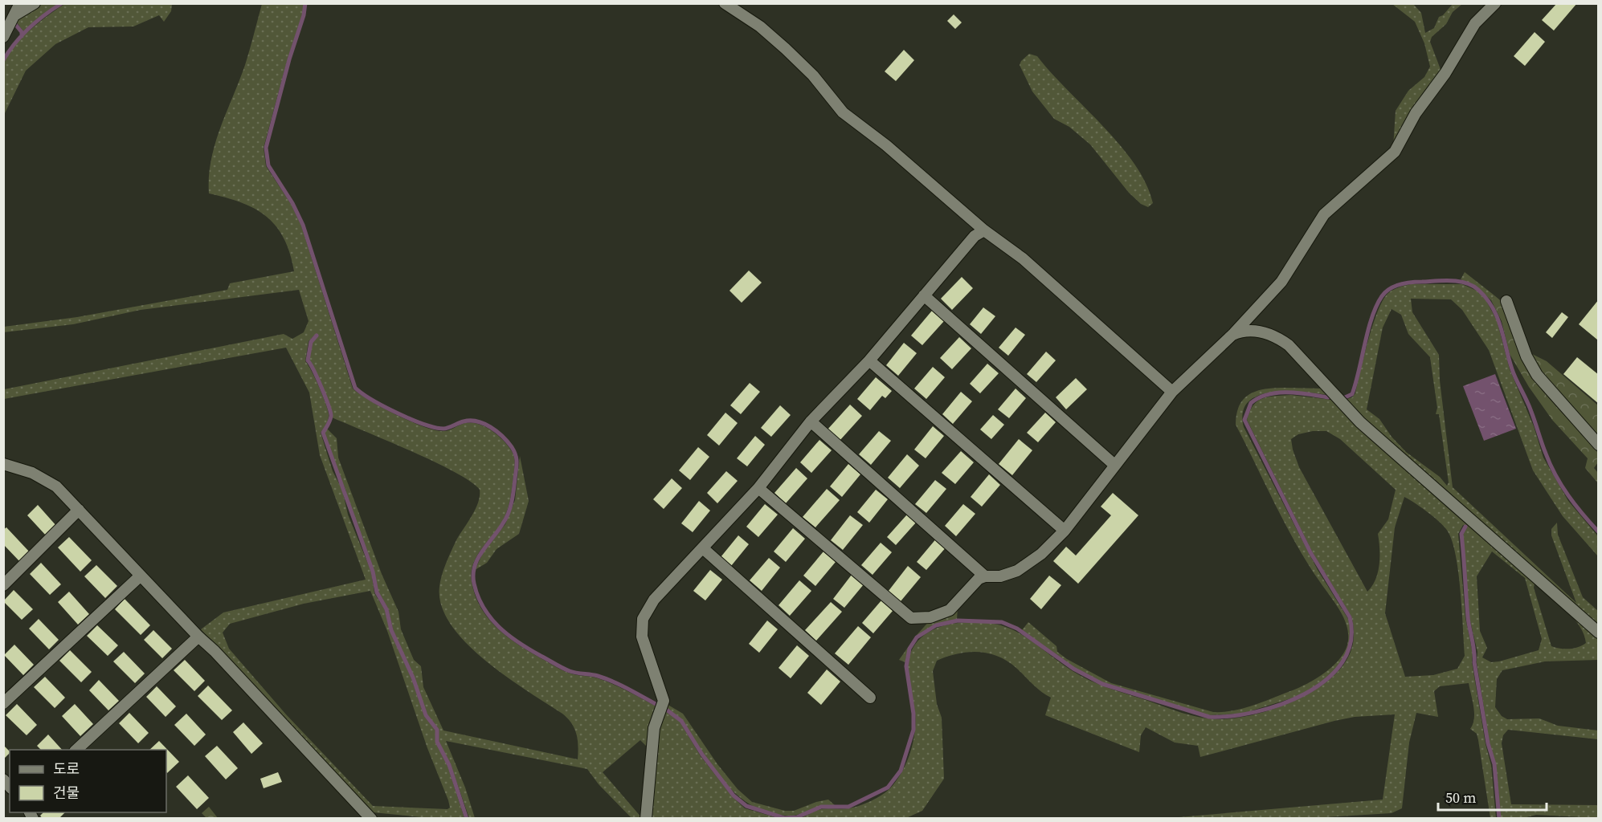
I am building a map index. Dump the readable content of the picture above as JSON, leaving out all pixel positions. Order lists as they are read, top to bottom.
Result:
{
  "legend": ["도로", "건물"],
  "scale_bar": "50 m"
}
